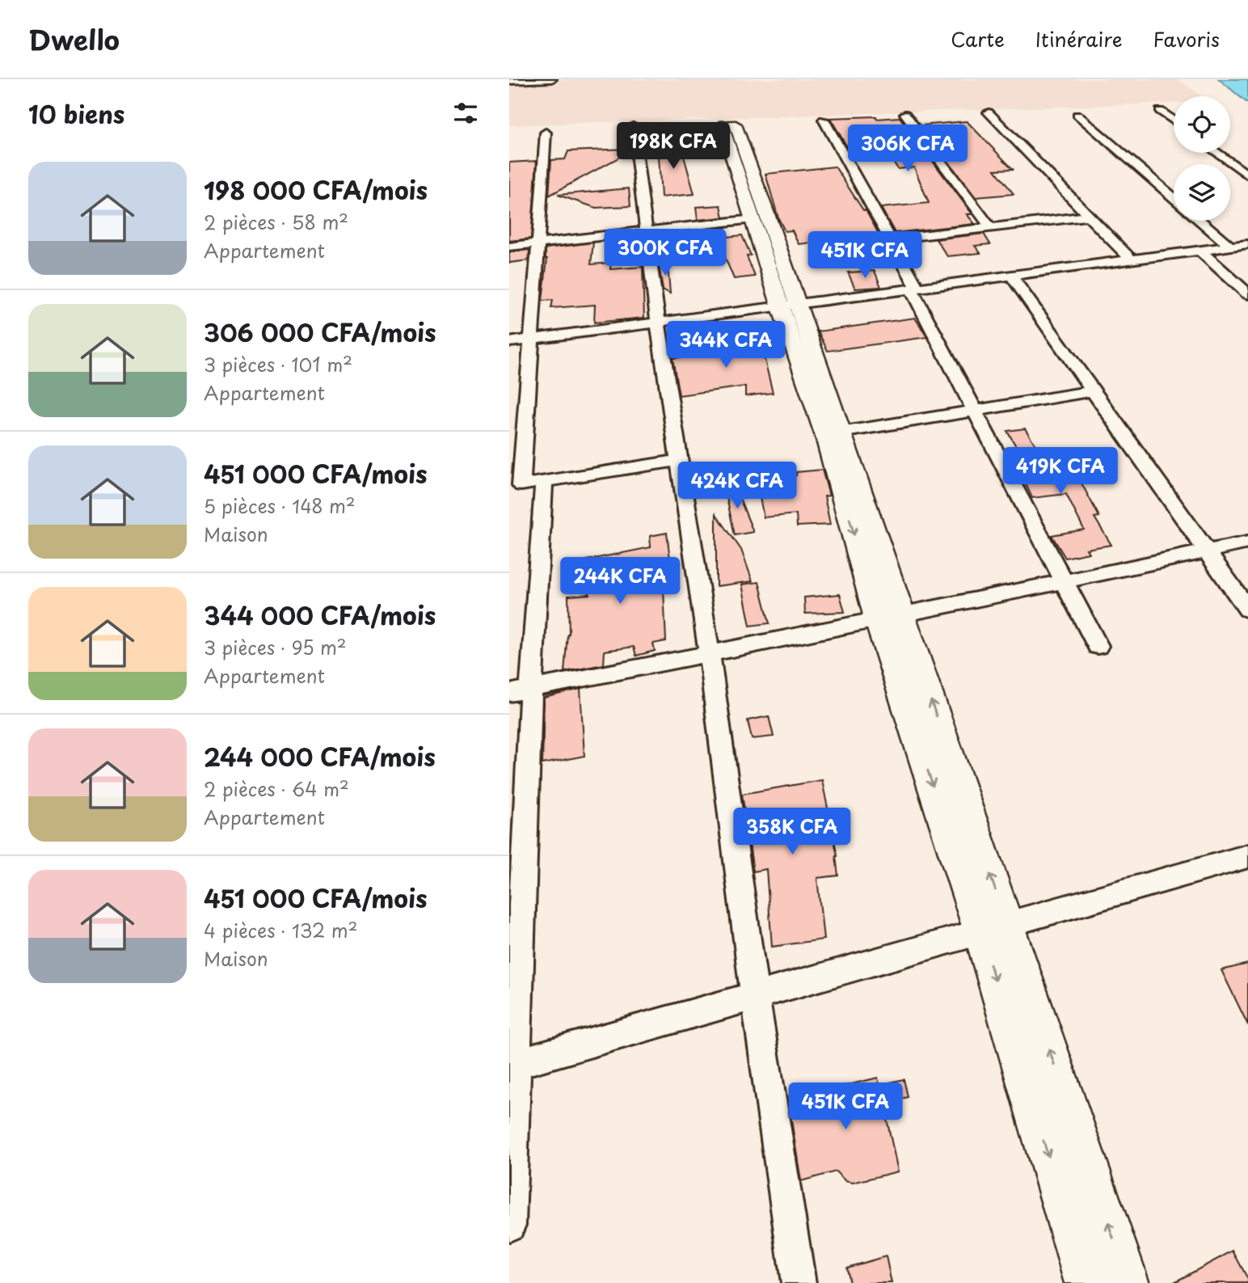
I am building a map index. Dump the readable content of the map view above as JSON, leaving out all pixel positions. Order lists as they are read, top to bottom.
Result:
{
  "page": {
    "header": "Dwello",
    "nav": ["Carte", "Itinéraire", "Favoris"],
    "heading": "10 biens",
    "price": [
      "198K CFA",
      "306K CFA",
      "300K CFA",
      "451K CFA",
      "344K CFA",
      "419K CFA",
      "424K CFA",
      "244K CFA",
      "358K CFA",
      "451K CFA"
    ],
    "list": [
      {
        "name": "198 000 CFA/mois",
        "note": "2 pièces · 58 m² · Appartement"
      },
      {
        "name": "306 000 CFA/mois",
        "note": "3 pièces · 101 m² · Appartement"
      },
      {
        "name": "451 000 CFA/mois",
        "note": "5 pièces · 148 m² · Maison"
      },
      {
        "name": "344 000 CFA/mois",
        "note": "3 pièces · 95 m² · Appartement"
      },
      {
        "name": "244 000 CFA/mois",
        "note": "2 pièces · 64 m² · Appartement"
      },
      {
        "name": "451 000 CFA/mois",
        "note": "4 pièces · 132 m² · Maison"
      }
    ]
  }
}
